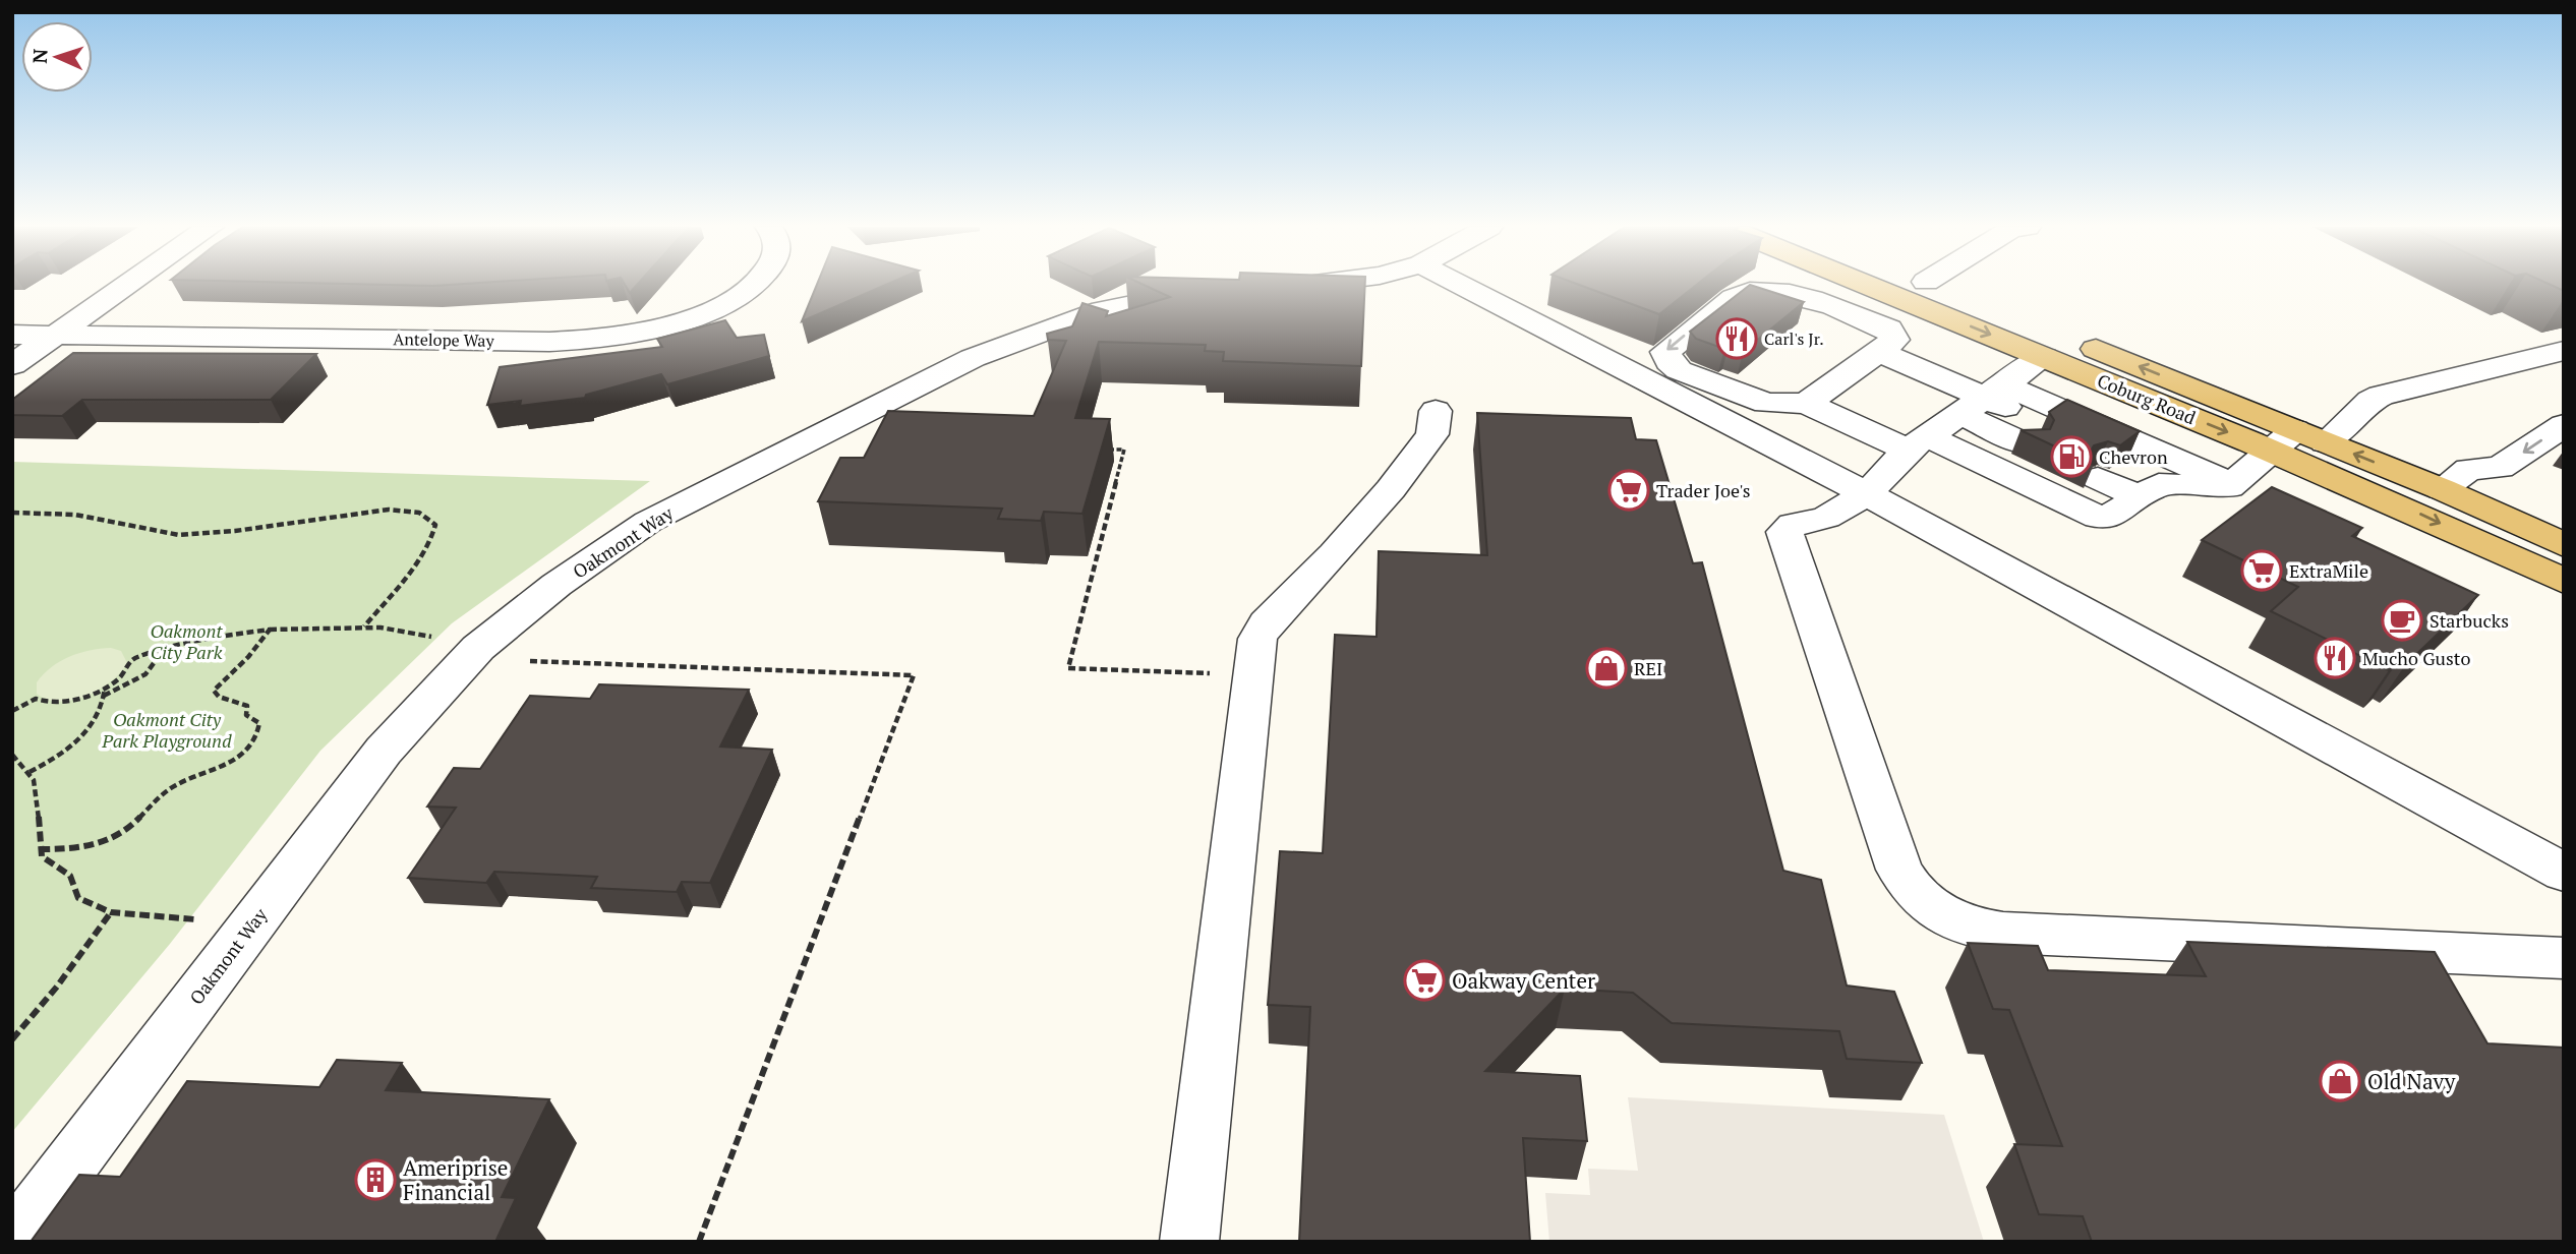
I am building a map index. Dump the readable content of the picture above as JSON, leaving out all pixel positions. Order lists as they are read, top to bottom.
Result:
{
  "streets": {
    "main road": ["Coburg Road"],
    "street": ["Antelope Way", "Oakmont Way"]
  },
  "parks": ["Oakmont City Park", "Oakmont City Park Playground"],
  "places": {
    "restaurant": ["Carl's Jr.", "Mucho Gusto"],
    "fuel station": ["Chevron"],
    "supermarket": ["Trader Joe's", "ExtraMile", "Oakway Center"],
    "cafe": ["Starbucks"],
    "shop": ["REI", "Old Navy"],
    "building": ["Ameriprise Financial"]
  },
  "north": "left"
}
